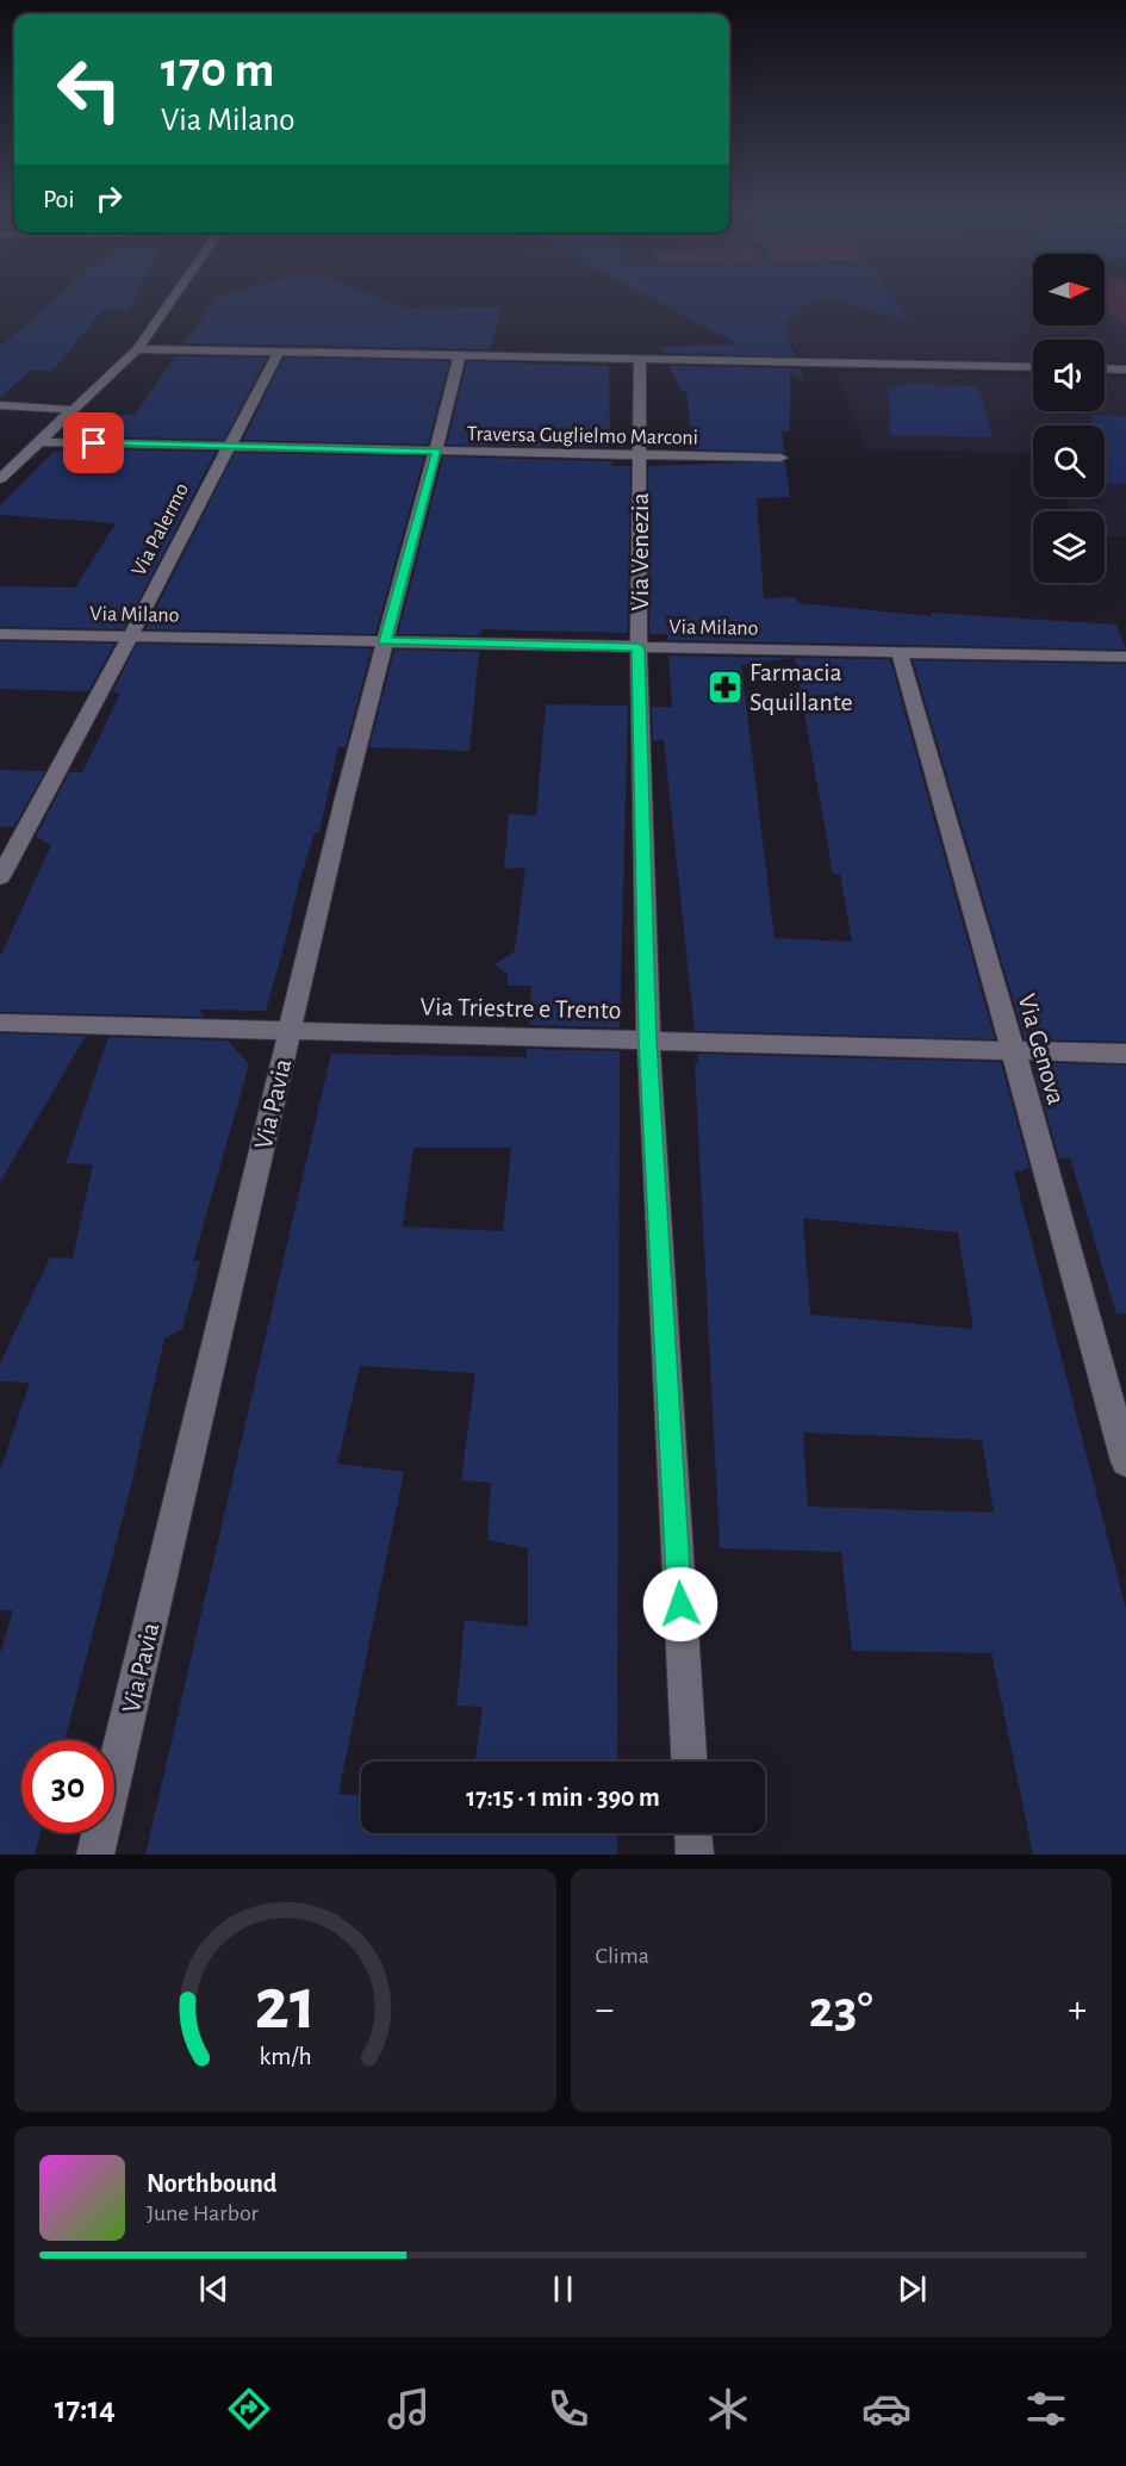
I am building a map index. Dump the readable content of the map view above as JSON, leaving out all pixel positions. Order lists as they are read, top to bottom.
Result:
{
  "streets": {
    "street": [
      "Traversa Guglielmo Marconi",
      "Via Palermo",
      "Via Venezia",
      "Via Milano",
      "Via Triestre e Trento",
      "Via Genova",
      "Via Pavia"
    ]
  },
  "crossings": [
    ["Traversa Guglielmo Marconi", "Via Palermo"],
    ["Traversa Guglielmo Marconi", "Via Venezia"],
    ["Traversa Guglielmo Marconi", "Via Pavia"],
    ["Via Palermo", "Via Milano"],
    ["Via Venezia", "Via Milano"],
    ["Via Venezia", "Via Triestre e Trento"],
    ["Via Milano", "Via Genova"],
    ["Via Milano", "Via Pavia"],
    ["Via Triestre e Trento", "Via Genova"],
    ["Via Triestre e Trento", "Via Pavia"]
  ],
  "places": {
    "pharmacy": ["Farmacia Squillante"]
  },
  "north": "right",
  "page": {
    "turn": ["170 m", "Via Milano"],
    "then": "Poi",
    "limit": "30",
    "trip": "17:15 · 1 min · 390 m",
    "tile": "Clima",
    "heat": ["−", "23°", "+"],
    "song": ["Northbound", "June Harbor"],
    "tabs": "17:14",
    "gauge": ["21", "km/h"]
  }
}
